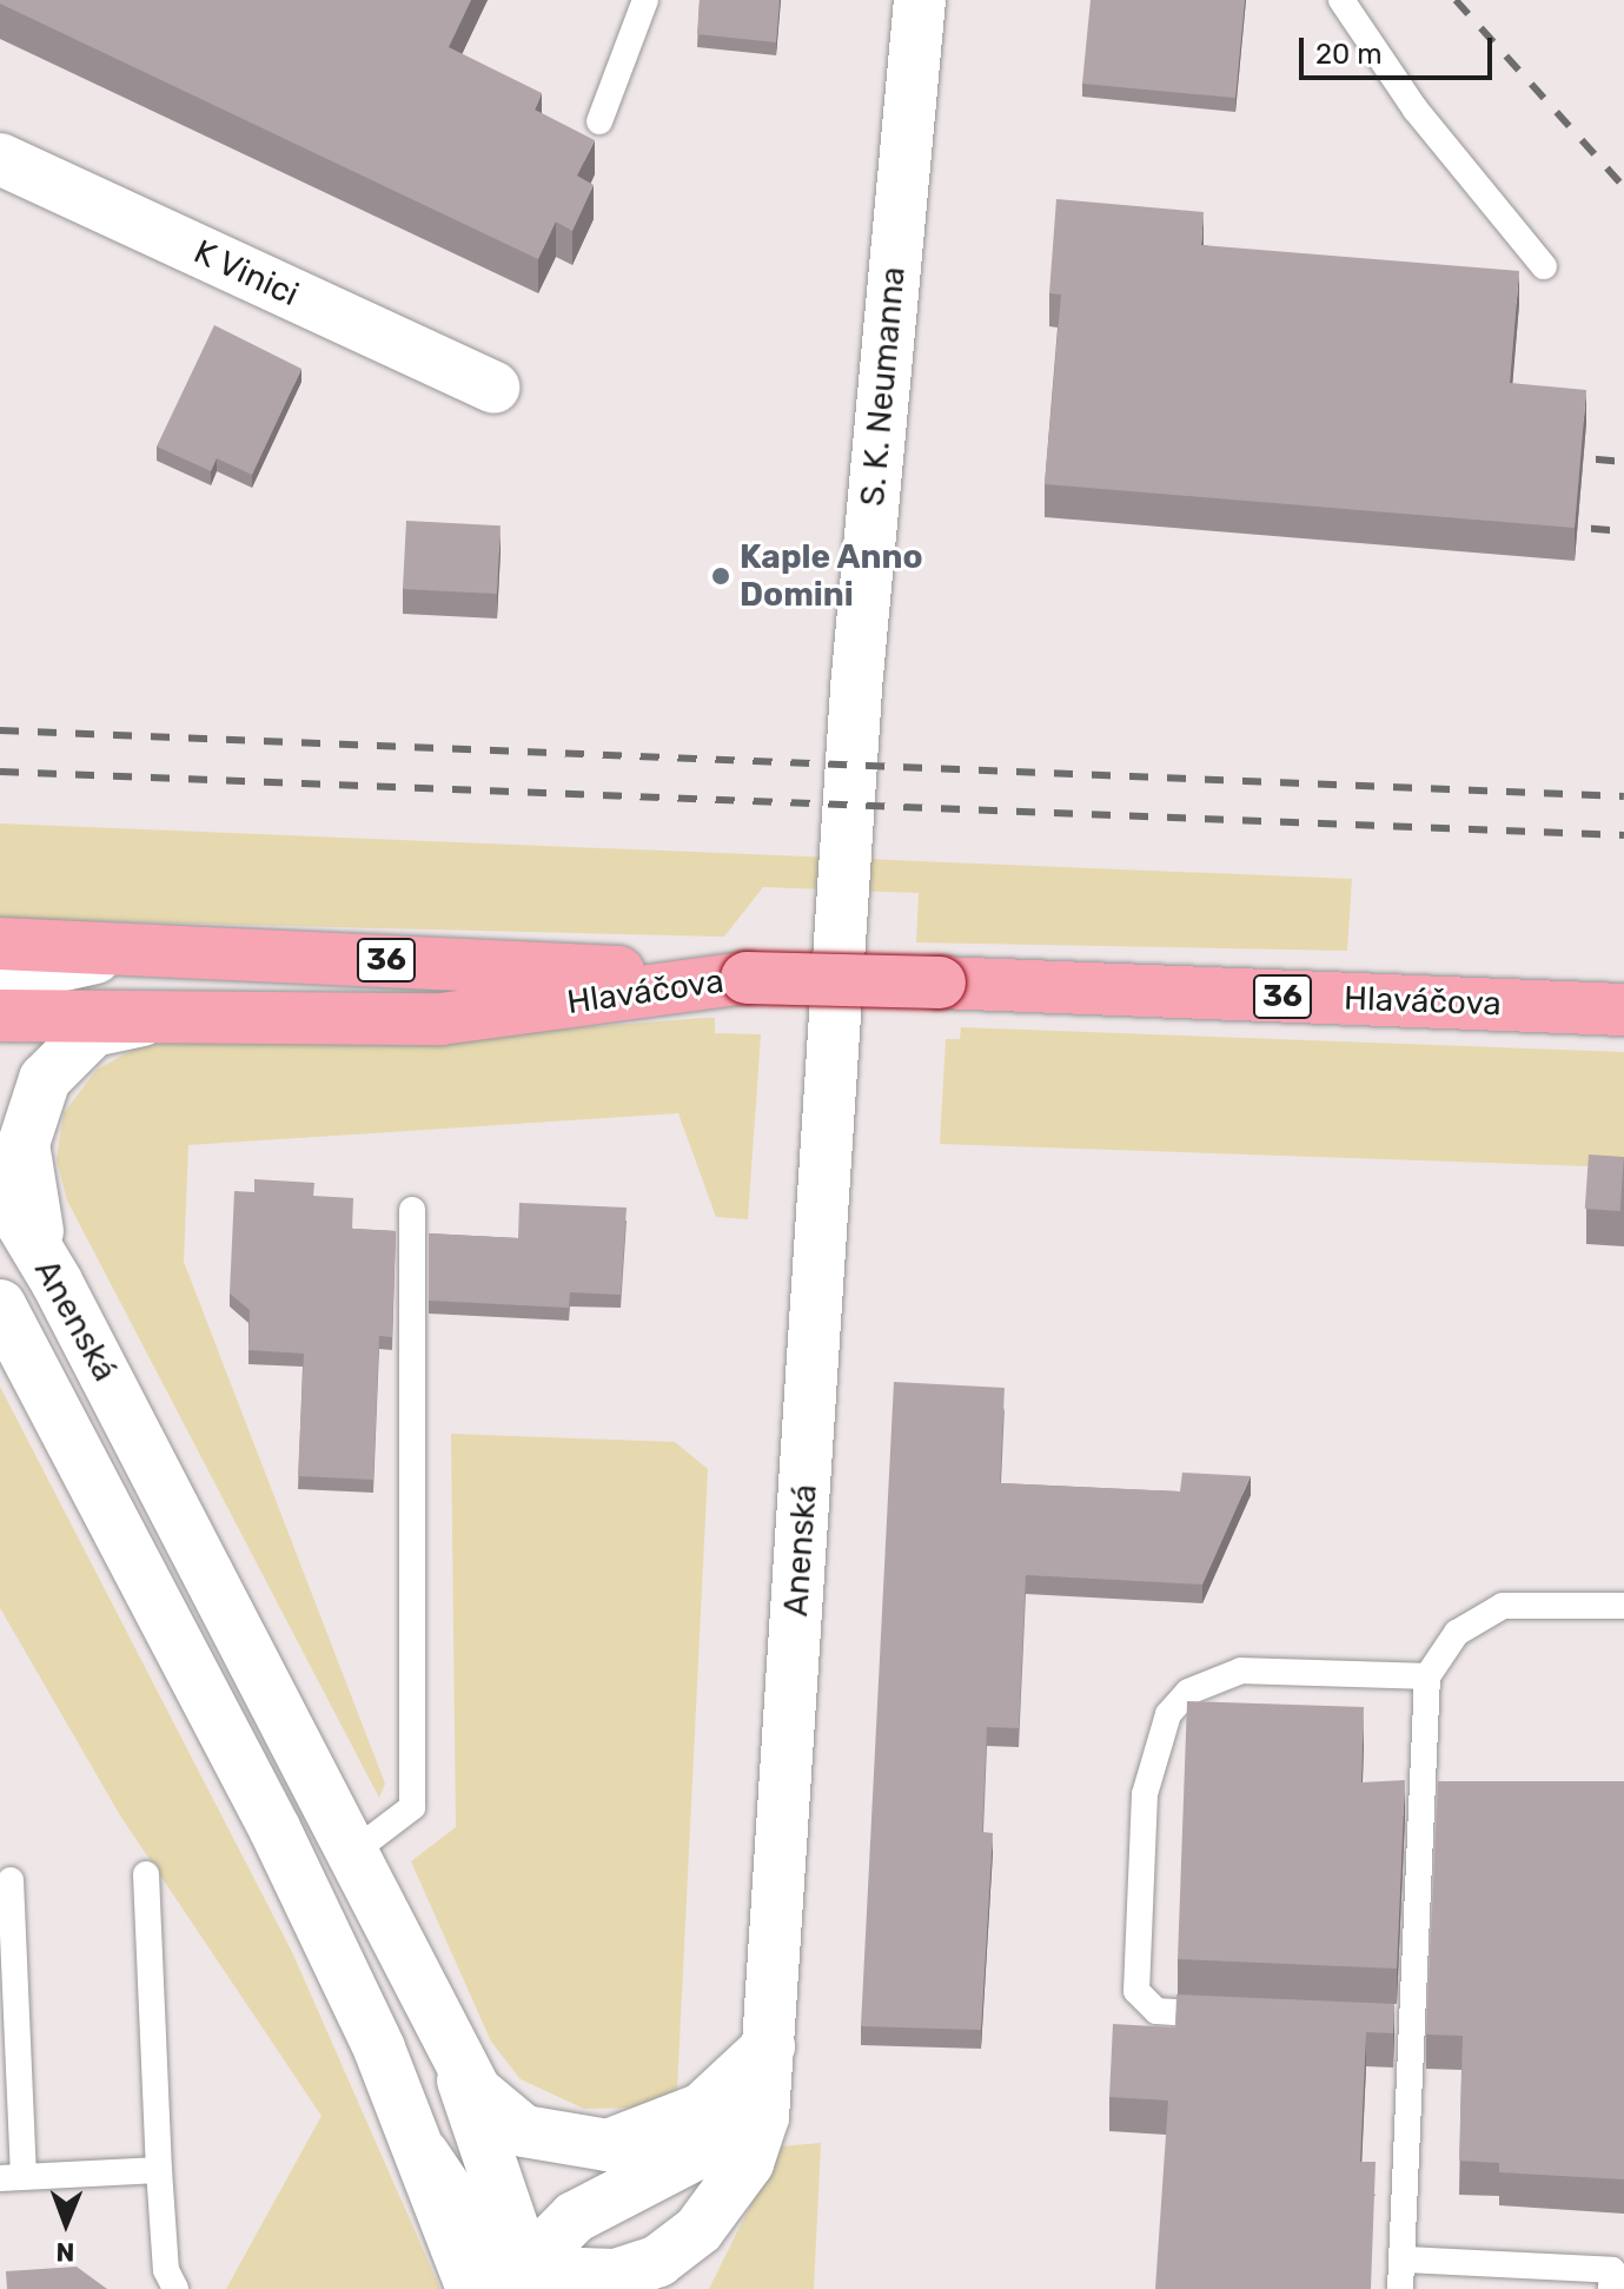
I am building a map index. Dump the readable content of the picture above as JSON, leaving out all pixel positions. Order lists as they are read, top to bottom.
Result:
{
  "streets": {
    "main road": ["36", "Hlaváčova"],
    "street": ["K Vinici", "S. K. Neumanna", "Anenská"]
  },
  "crossings": [
    ["S. K. Neumanna", "Anenská"]
  ],
  "places": ["Kaple Anno Domini"],
  "scale_bar": "20 m",
  "north": "bottom"
}
